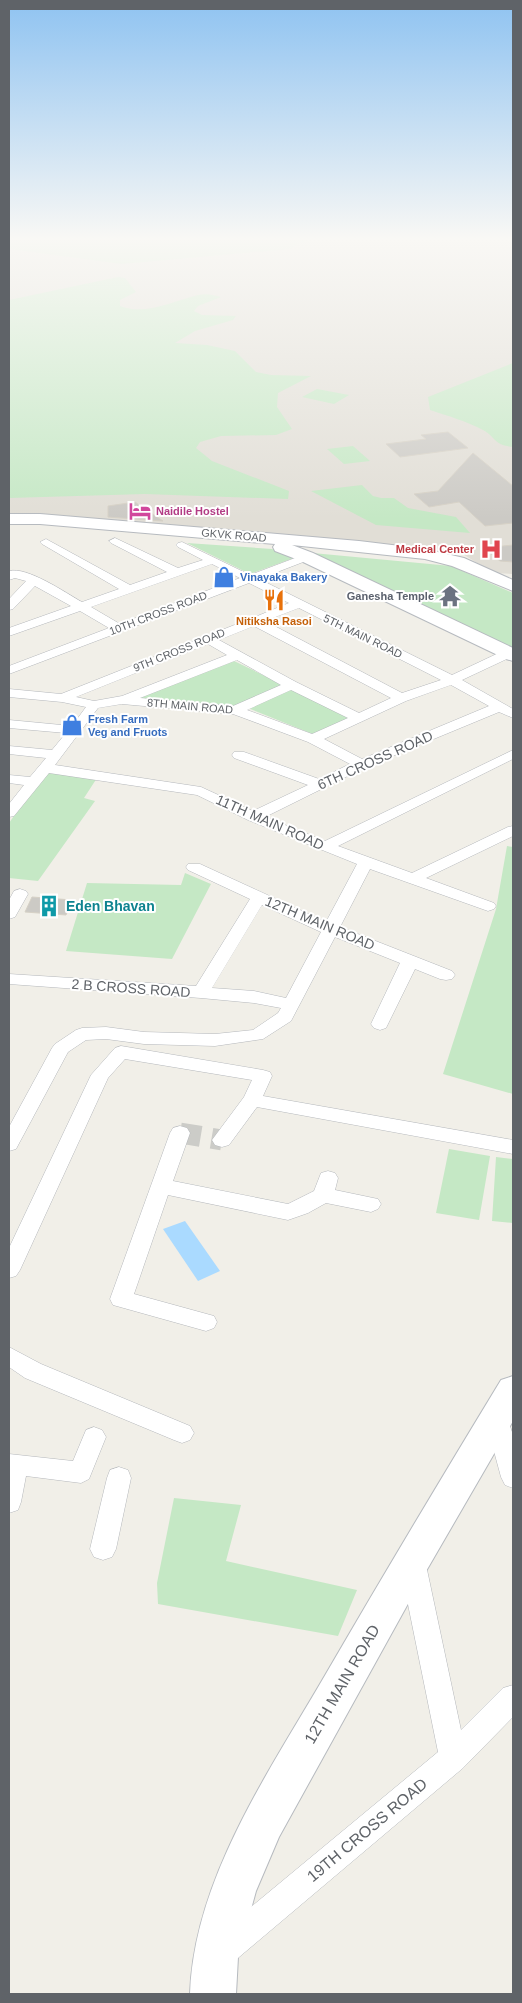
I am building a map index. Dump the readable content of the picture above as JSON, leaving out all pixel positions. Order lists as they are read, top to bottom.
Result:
{
  "streets": {
    "main road": ["GKVK ROAD", "12TH MAIN ROAD"],
    "street": [
      "10TH CROSS ROAD",
      "5TH MAIN ROAD",
      "9TH CROSS ROAD",
      "8TH MAIN ROAD",
      "6TH CROSS ROAD",
      "11TH MAIN ROAD",
      "2 B CROSS ROAD",
      "19TH CROSS ROAD"
    ]
  },
  "crossings": [
    ["10TH CROSS ROAD", "5TH MAIN ROAD"],
    ["5TH MAIN ROAD", "9TH CROSS ROAD"],
    ["5TH MAIN ROAD", "6TH CROSS ROAD"],
    ["9TH CROSS ROAD", "8TH MAIN ROAD"],
    ["8TH MAIN ROAD", "6TH CROSS ROAD"],
    ["6TH CROSS ROAD", "11TH MAIN ROAD"],
    ["12TH MAIN ROAD", "19TH CROSS ROAD"]
  ],
  "places": {
    "hotel": ["Naidile Hostel"],
    "hospital": ["Medical Center"],
    "shop": ["Vinayaka Bakery", "Fresh Farm Veg and Fruots"],
    "temple": ["Ganesha Temple"],
    "restaurant": ["Nitiksha Rasoi"],
    "building": ["Eden Bhavan"]
  }
}
